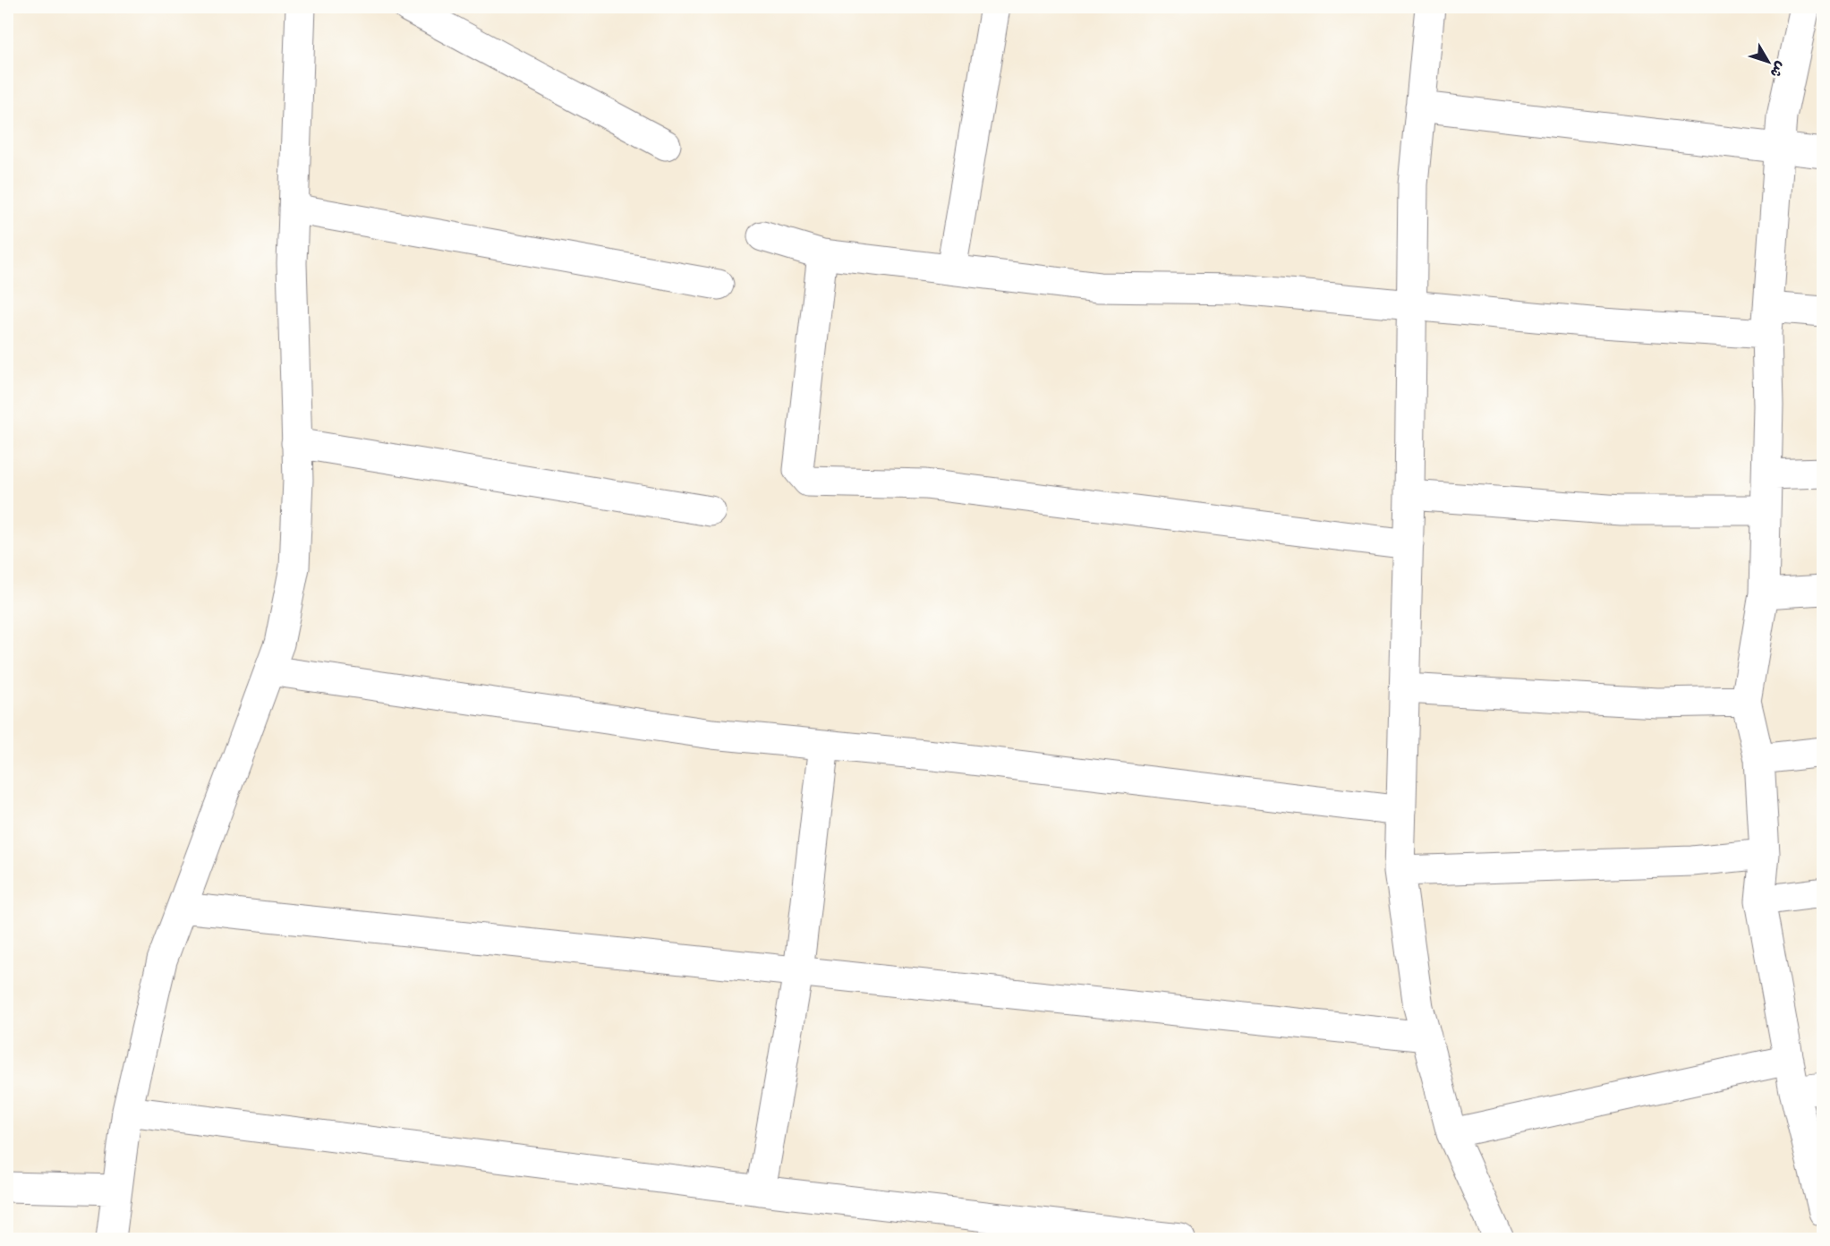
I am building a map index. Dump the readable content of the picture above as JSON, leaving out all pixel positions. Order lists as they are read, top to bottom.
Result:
{
  "north": "bottom right"
}
